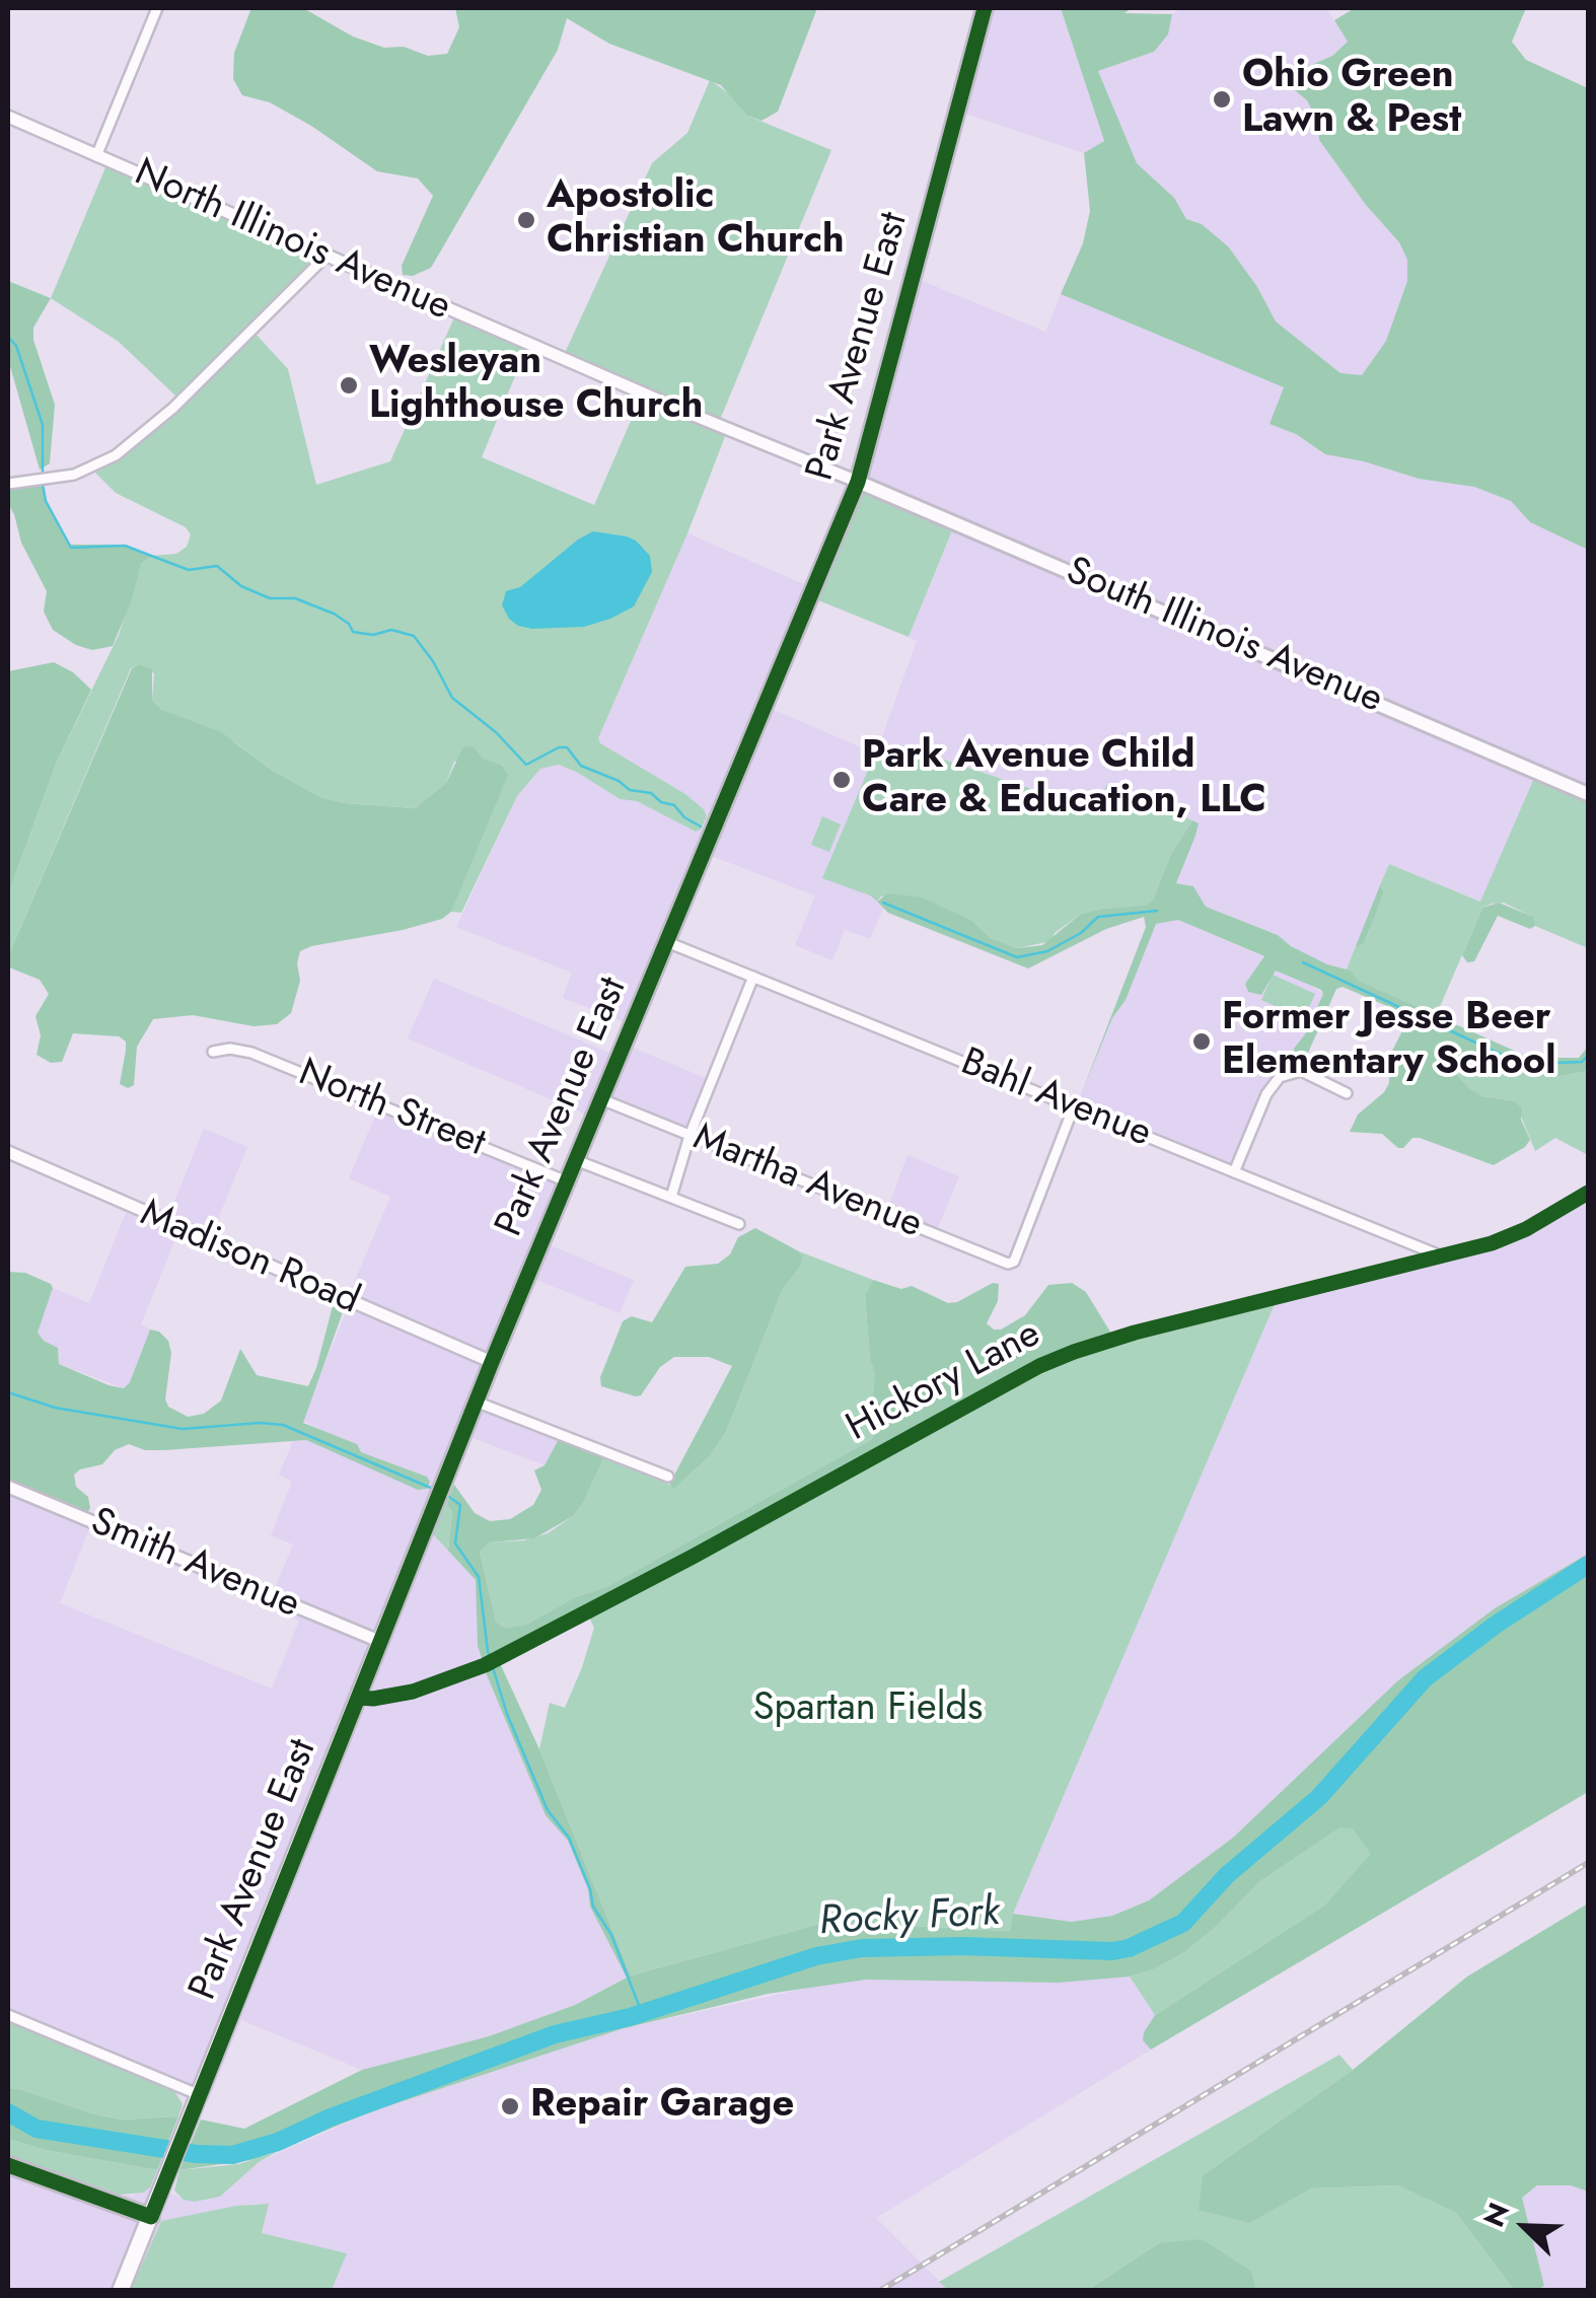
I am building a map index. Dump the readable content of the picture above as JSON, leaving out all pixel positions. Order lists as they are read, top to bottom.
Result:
{
  "streets": {
    "main road": ["Park Avenue East", "South Illinois Avenue"],
    "street": [
      "North Illinois Avenue",
      "Bahl Avenue",
      "North Street",
      "Martha Avenue",
      "Madison Road",
      "Hickory Lane",
      "Smith Avenue"
    ]
  },
  "crossings": [
    ["North Illinois Avenue", "Park Avenue East"],
    ["North Illinois Avenue", "South Illinois Avenue"],
    ["Park Avenue East", "South Illinois Avenue"],
    ["Park Avenue East", "Bahl Avenue"],
    ["Park Avenue East", "North Street"],
    ["Park Avenue East", "Martha Avenue"],
    ["Park Avenue East", "Madison Road"],
    ["Park Avenue East", "Hickory Lane"],
    ["Park Avenue East", "Smith Avenue"],
    ["Bahl Avenue", "Martha Avenue"],
    ["Bahl Avenue", "Hickory Lane"]
  ],
  "water": ["Rocky Fork"],
  "parks": ["Spartan Fields"],
  "places": [
    "Ohio Green Lawn & Pest",
    "Apostolic Christian Church",
    "Wesleyan Lighthouse Church",
    "Park Avenue Child Care & Education, LLC",
    "Former Jesse Beer Elementary School",
    "Repair Garage"
  ],
  "north": "top left"
}
